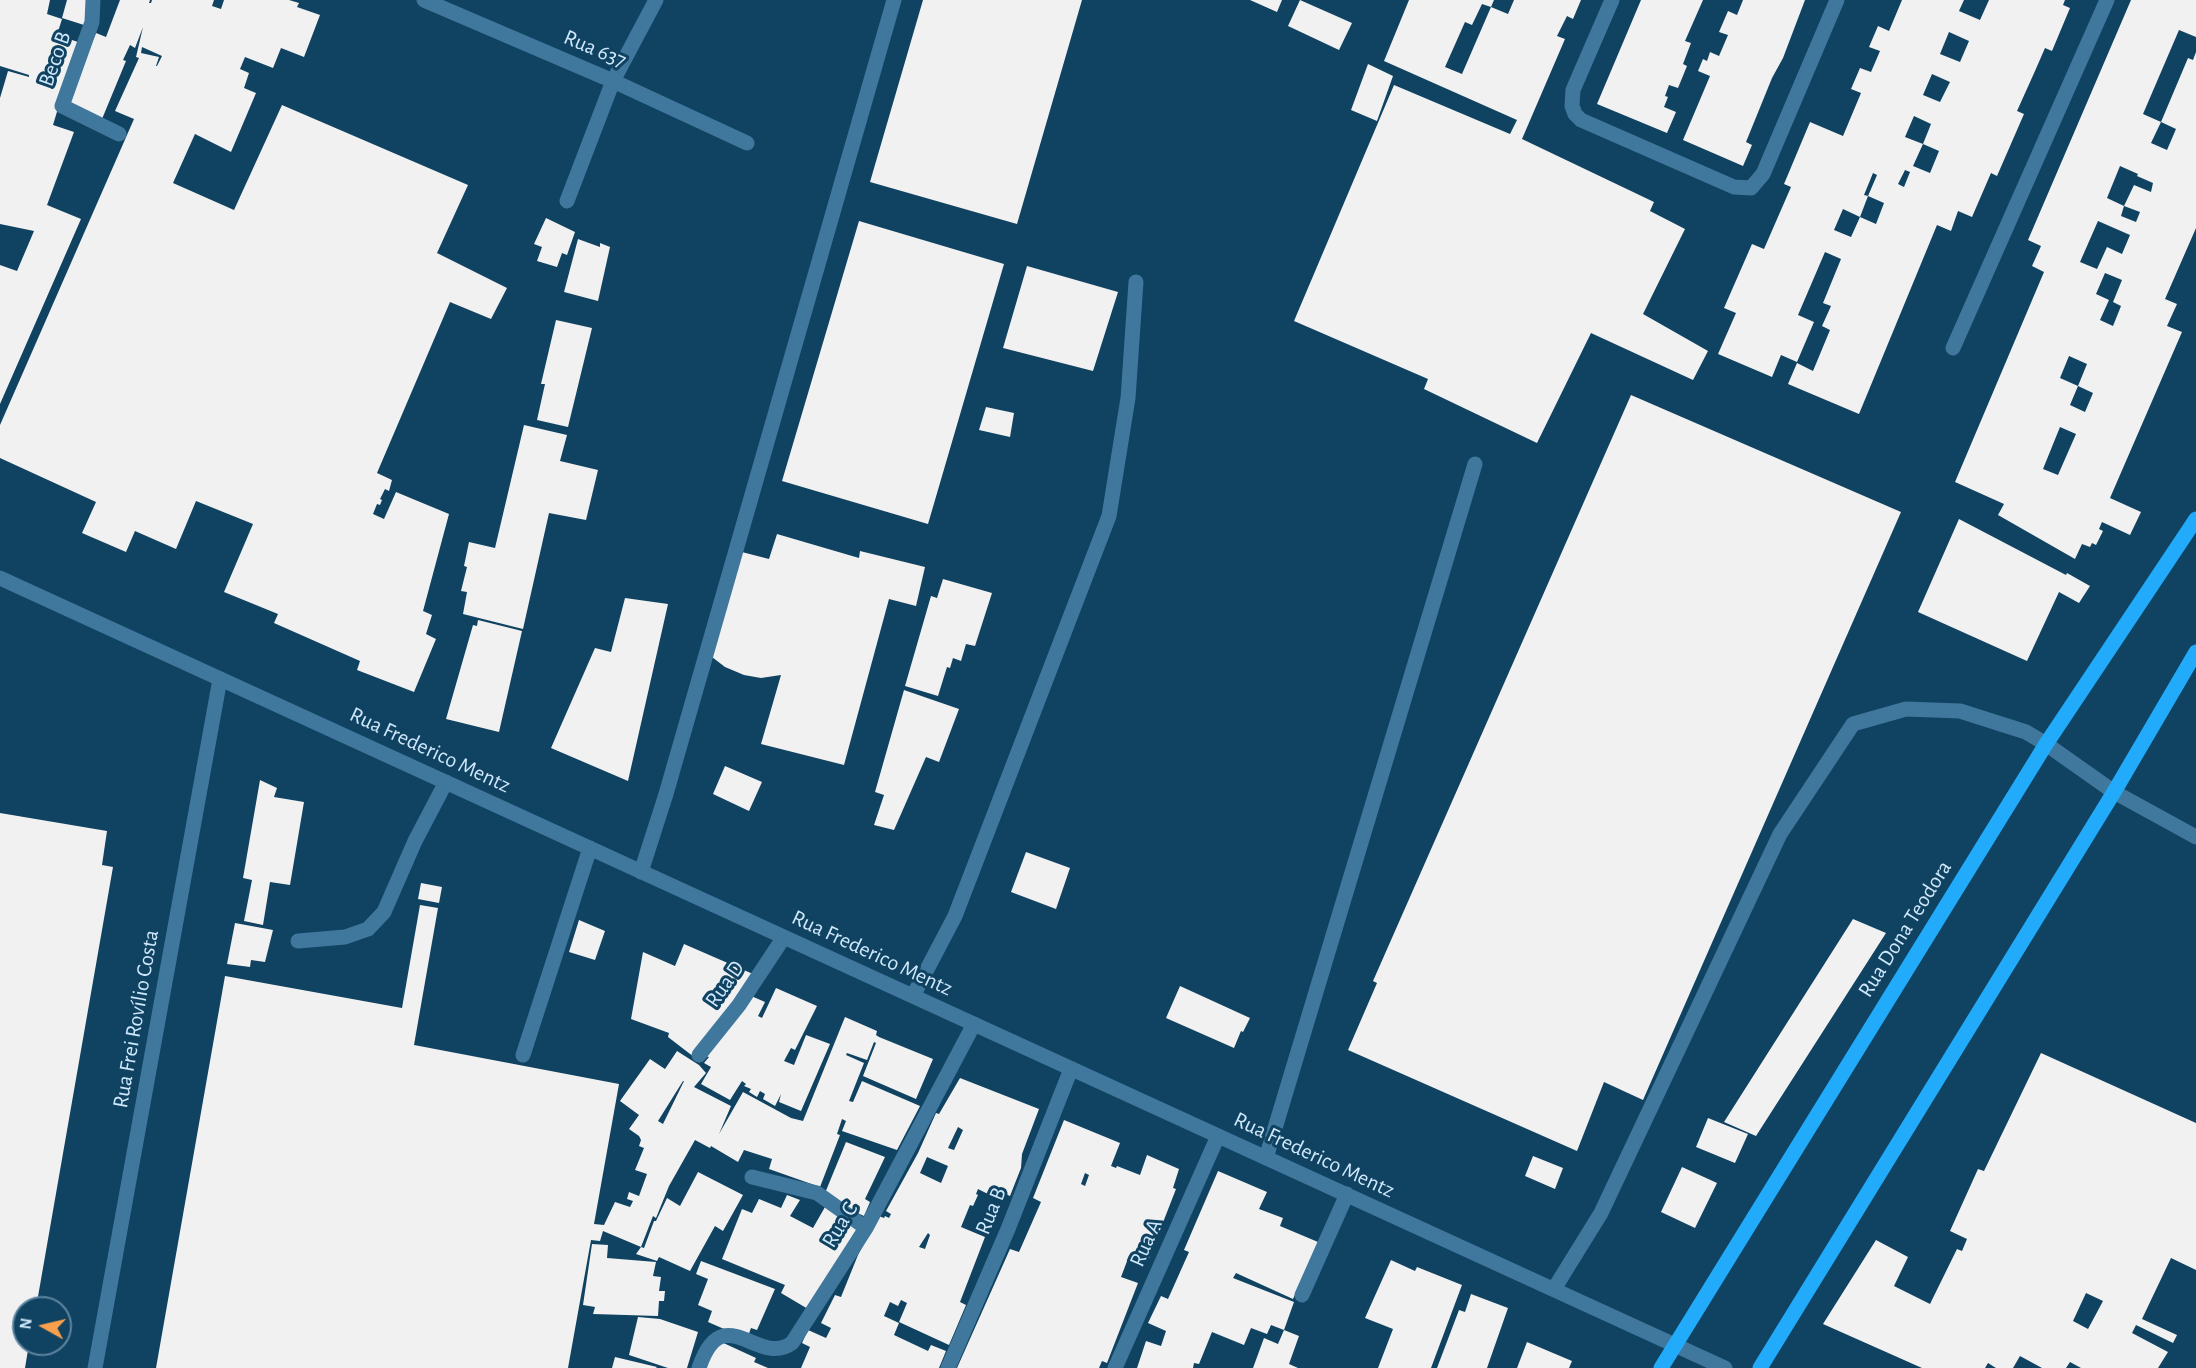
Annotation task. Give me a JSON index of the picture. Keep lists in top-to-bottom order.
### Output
{
  "streets": {
    "main road": ["Rua Dona Teodora"],
    "street": [
      "Rua 637",
      "Beco B",
      "Rua Frederico Mentz",
      "Rua D",
      "Rua Frei Rovílio Costa",
      "Rua B",
      "Rua C",
      "Rua A"
    ]
  },
  "crossings": [
    ["Rua Frederico Mentz", "Rua Dona Teodora"],
    ["Rua Frederico Mentz", "Rua D"],
    ["Rua Frederico Mentz", "Rua Frei Rovílio Costa"],
    ["Rua Frederico Mentz", "Rua B"],
    ["Rua Frederico Mentz", "Rua C"],
    ["Rua Frederico Mentz", "Rua A"]
  ],
  "north": "left"
}
